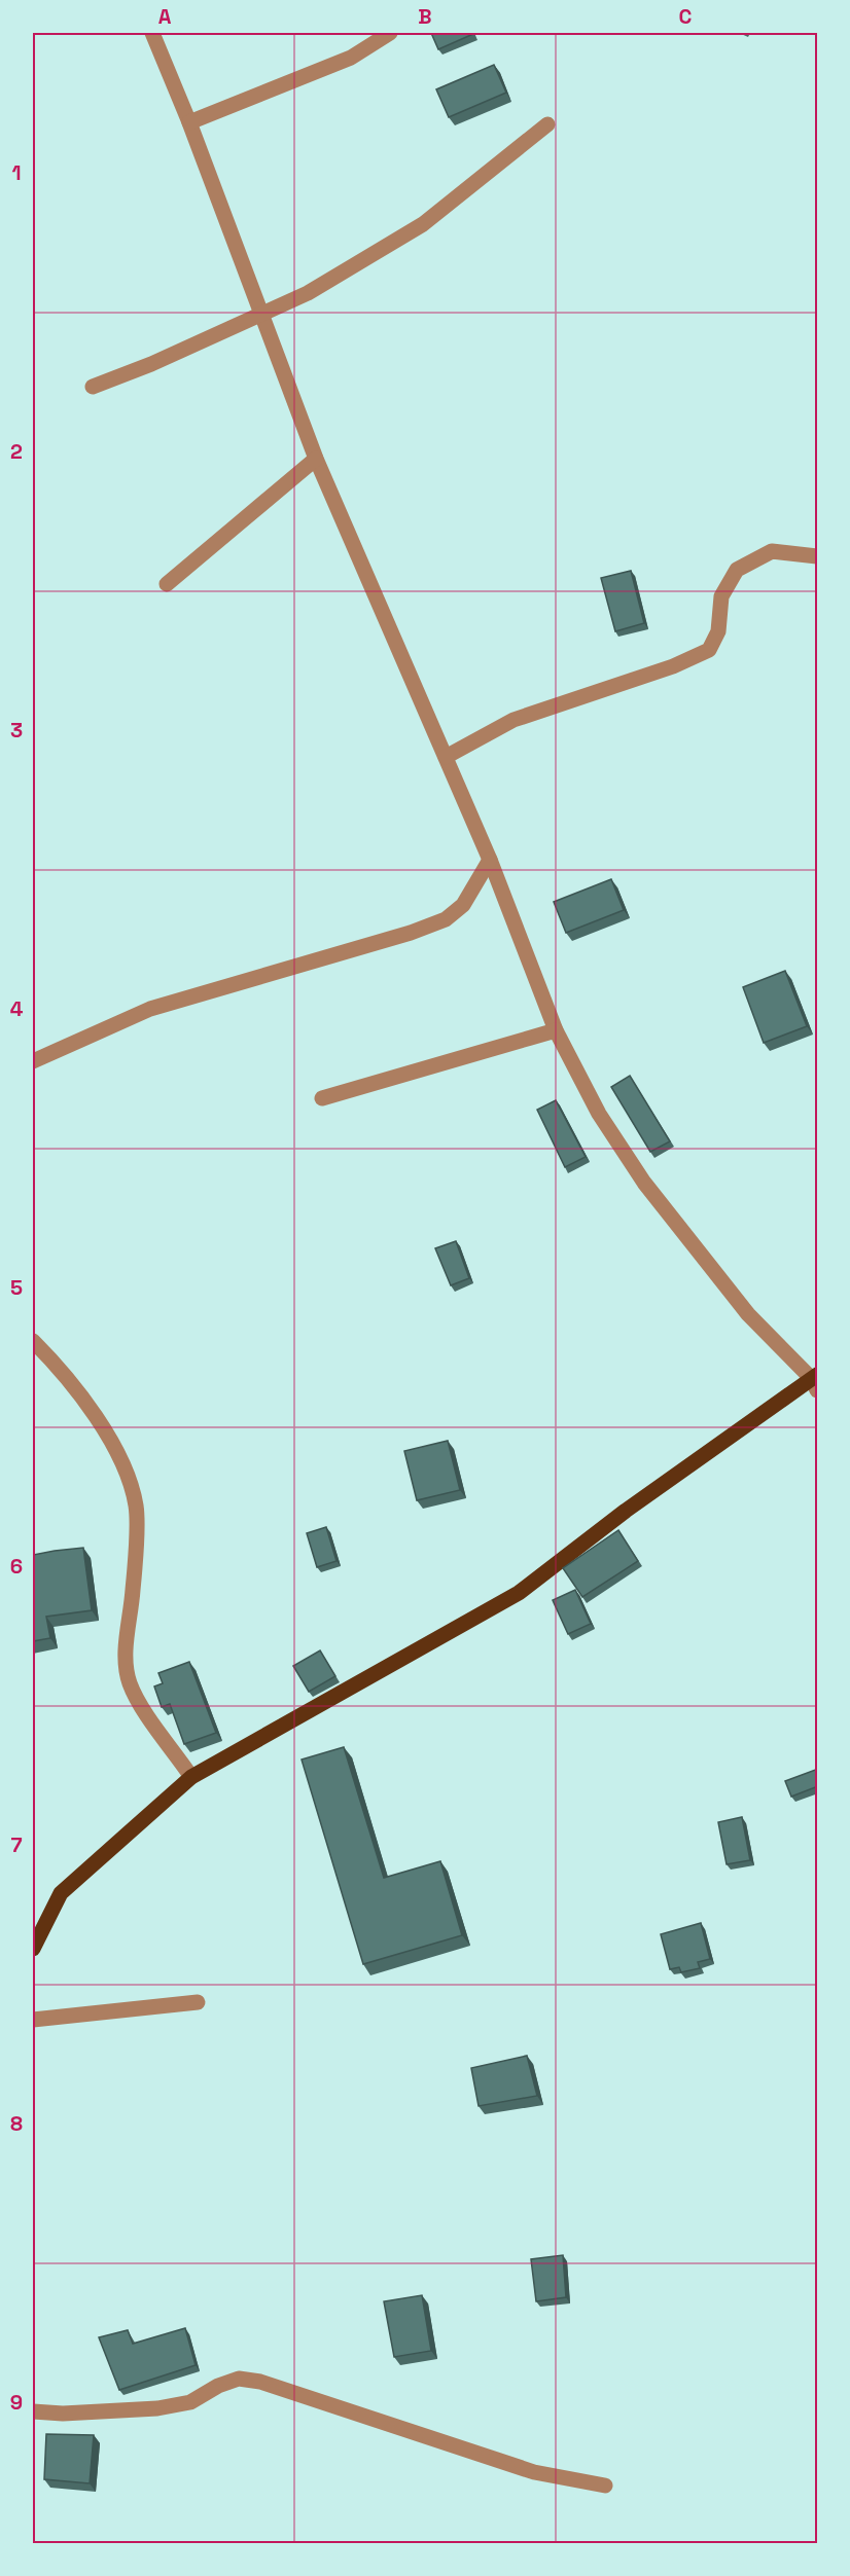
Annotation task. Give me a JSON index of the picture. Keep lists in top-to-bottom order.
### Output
{
  "grid": {
    "columns": ["A", "B", "C"],
    "rows": [
      "1",
      "2",
      "3",
      "4",
      "5",
      "6",
      "7",
      "8",
      "9"
    ]
  }
}
